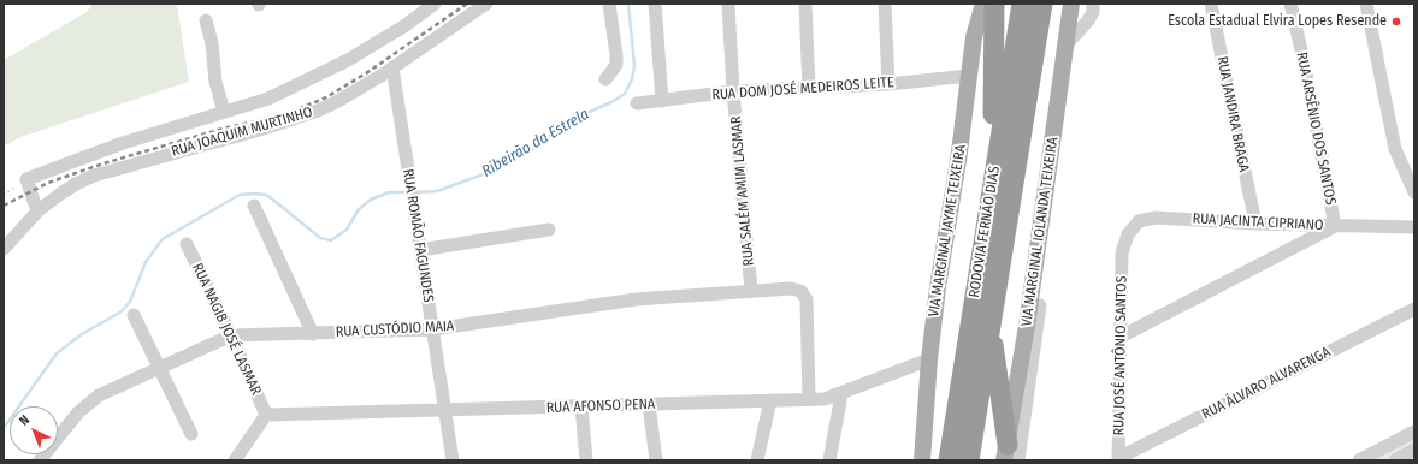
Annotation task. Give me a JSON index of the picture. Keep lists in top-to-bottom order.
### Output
{
  "streets": {
    "highway": ["RODOVIA FERNÃO DIAS"],
    "main road": ["VIA MARGINAL JAYME TEIXEIRA", "VIA MARGINAL IOLANDA TEIXEIRA"],
    "street": [
      "RUA DOM JOSÉ MEDEIROS LEITE",
      "RUA JANDIRA BRAGA",
      "RUA ARSÊNIO DOS SANTOS",
      "RUA JOAQUIM MURTINHO",
      "RUA SALÉM AMIM LASMAR",
      "RUA JACINTA CIPRIANO",
      "RUA ROMÃO FAGUNDES",
      "RUA NAGIB JOSÉ LASMAR",
      "RUA CUSTÓDIO MAIA",
      "RUA JOSÉ ANTÔNIO SANTOS",
      "RUA ÁLVARO ALVARENGA",
      "RUA AFONSO PENA"
    ]
  },
  "crossings": [
    ["RUA DOM JOSÉ MEDEIROS LEITE", "RUA SALÉM AMIM LASMAR"],
    ["RUA DOM JOSÉ MEDEIROS LEITE", "VIA MARGINAL JAYME TEIXEIRA"],
    ["RUA JANDIRA BRAGA", "RUA JACINTA CIPRIANO"],
    ["RUA ARSÊNIO DOS SANTOS", "RUA JACINTA CIPRIANO"],
    ["RUA JOAQUIM MURTINHO", "RUA ROMÃO FAGUNDES"],
    ["RUA SALÉM AMIM LASMAR", "RUA CUSTÓDIO MAIA"],
    ["RUA JACINTA CIPRIANO", "RUA JOSÉ ANTÔNIO SANTOS"],
    ["VIA MARGINAL JAYME TEIXEIRA", "RUA AFONSO PENA"],
    ["RUA ROMÃO FAGUNDES", "RUA CUSTÓDIO MAIA"],
    ["RUA ROMÃO FAGUNDES", "RUA AFONSO PENA"],
    ["RUA NAGIB JOSÉ LASMAR", "RUA CUSTÓDIO MAIA"],
    ["RUA NAGIB JOSÉ LASMAR", "RUA AFONSO PENA"],
    ["RUA CUSTÓDIO MAIA", "RUA AFONSO PENA"],
    ["RUA JOSÉ ANTÔNIO SANTOS", "RUA ÁLVARO ALVARENGA"]
  ],
  "water": ["Ribeirão da Estrela"],
  "places": ["Escola Estadual Elvira Lopes Resende"],
  "north": "top left"
}
